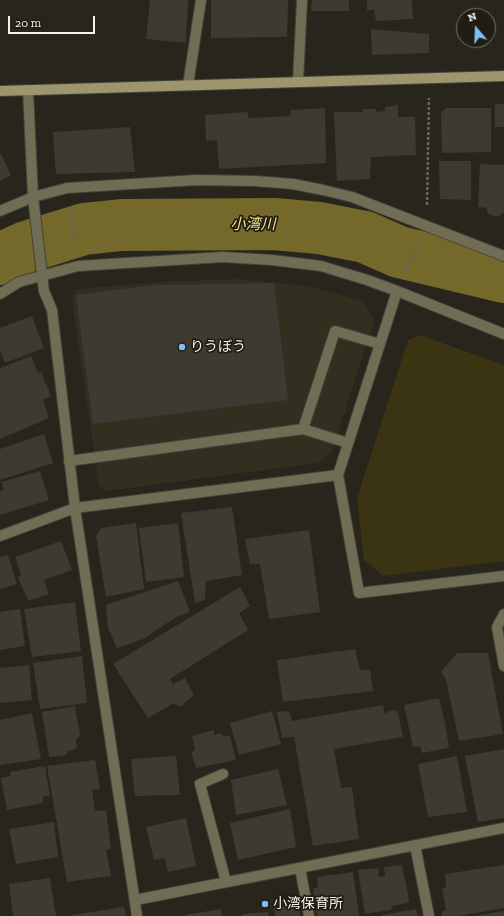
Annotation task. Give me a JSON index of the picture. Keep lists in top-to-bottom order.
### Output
{
  "water": ["小湾川"],
  "places": ["りうぼう", "小湾保育所"],
  "scale_bar": "20 m",
  "north": "top"
}
